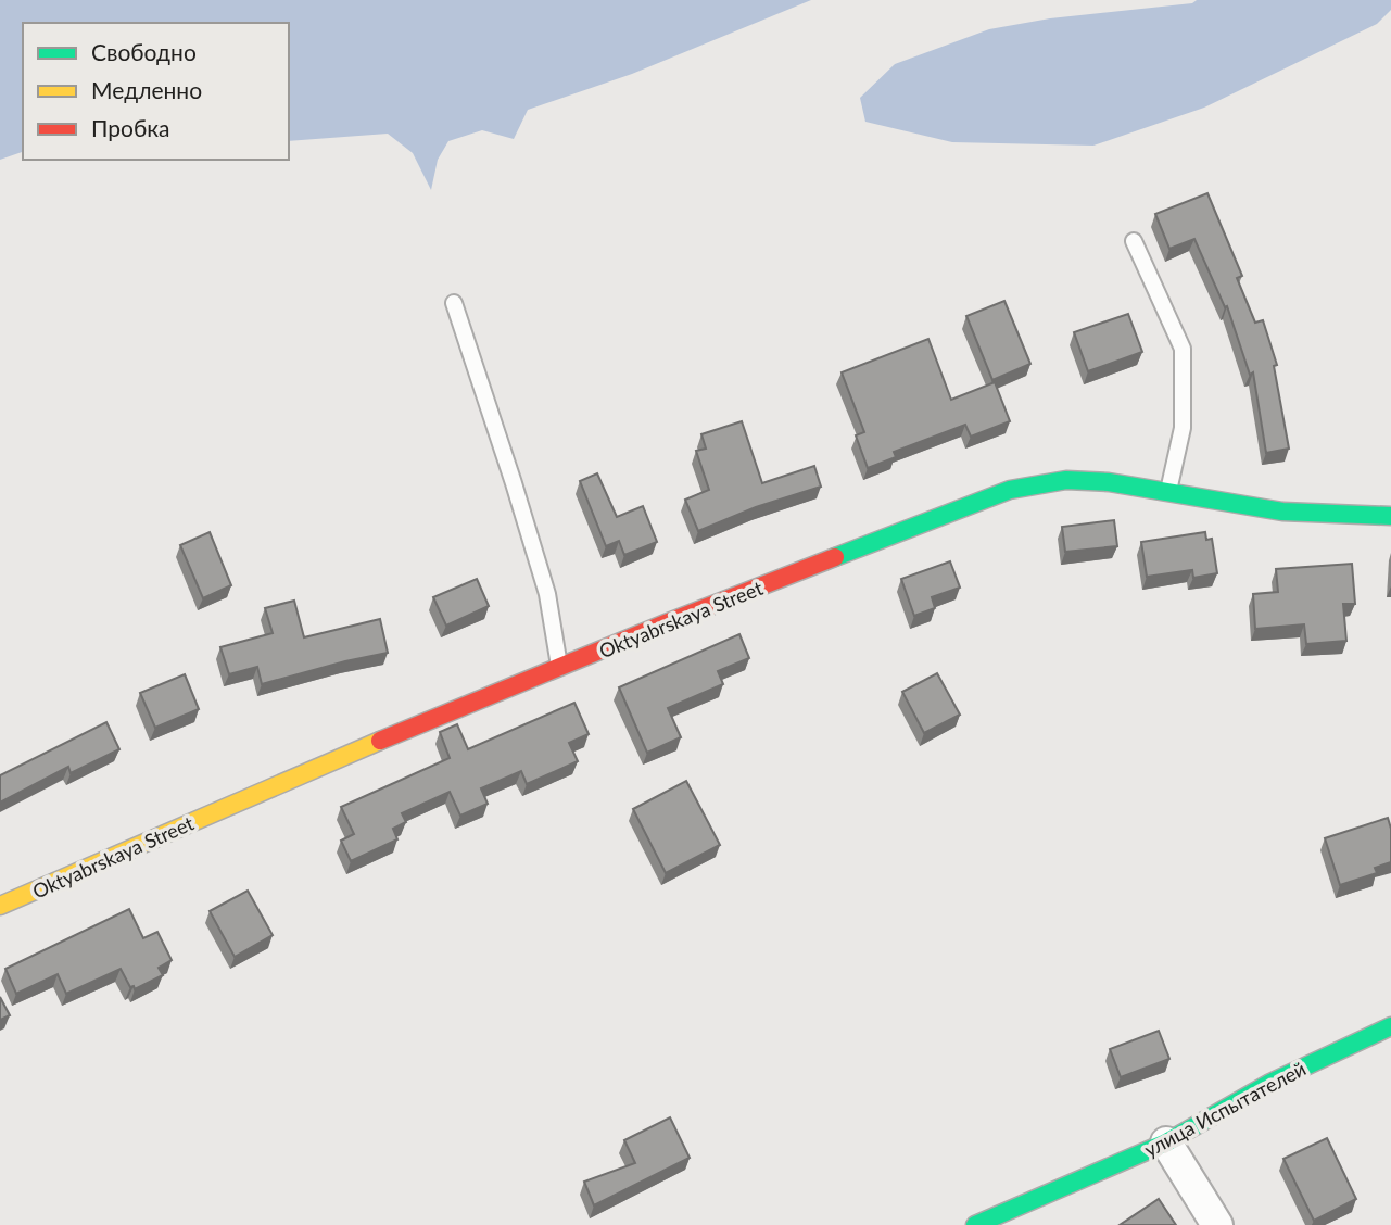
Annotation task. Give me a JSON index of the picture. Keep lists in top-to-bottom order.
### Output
{
  "streets": {
    "street": ["Oktyabrskaya Street", "улица Испытателей"]
  },
  "legend": ["Свободно", "Медленно", "Пробка"]
}
